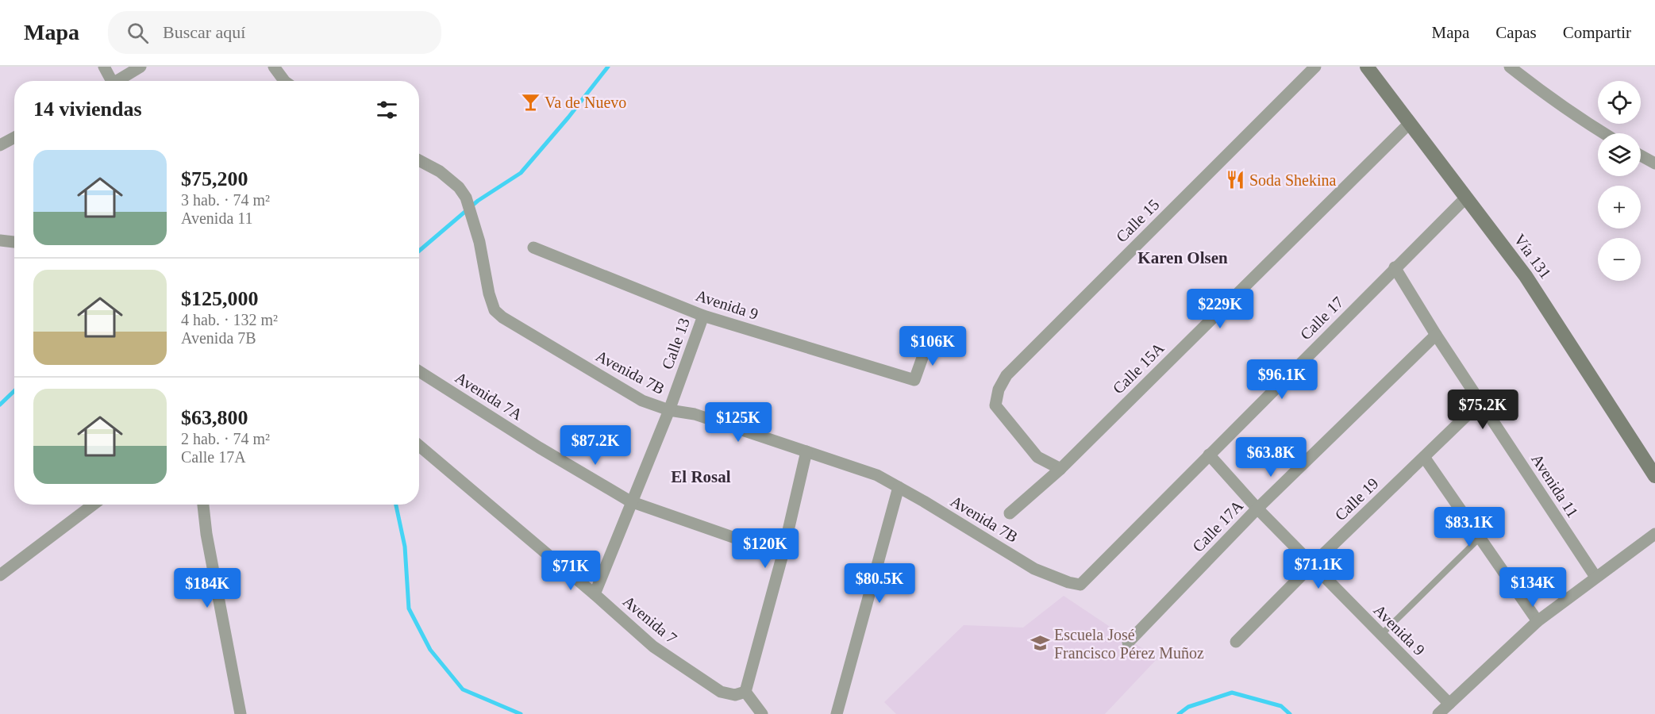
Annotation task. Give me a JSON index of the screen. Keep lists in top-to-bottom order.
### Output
{
  "streets": {
    "main road": ["Vía 131"],
    "street": [
      "Calle 15",
      "Avenida 9",
      "Calle 17",
      "Calle 13",
      "Calle 15A",
      "Avenida 7B",
      "Avenida 7A",
      "Avenida 11",
      "Calle 19",
      "Calle 17A",
      "Avenida 7"
    ]
  },
  "crossings": [
    ["Calle 15", "Calle 15A"],
    ["Vía 131", "Calle 17"],
    ["Vía 131", "Calle 15A"],
    ["Avenida 9", "Calle 17"],
    ["Avenida 9", "Calle 13"],
    ["Avenida 9", "Calle 19"],
    ["Avenida 9", "Calle 17A"],
    ["Calle 17", "Avenida 7B"],
    ["Calle 17", "Avenida 11"],
    ["Calle 13", "Avenida 7B"],
    ["Calle 13", "Avenida 7A"],
    ["Calle 13", "Avenida 7"],
    ["Avenida 11", "Calle 19"],
    ["Avenida 11", "Calle 17A"]
  ],
  "districts": ["Karen Olsen", "El Rosal"],
  "places": {
    "bar": ["Va de Nuevo"],
    "restaurant": ["Soda Shekina"],
    "school or university": ["Escuela José Francisco Pérez Muñoz"]
  },
  "page": {
    "header": "Mapa",
    "search": "Buscar aquí",
    "nav": ["Mapa", "Capas", "Compartir"],
    "map_buttons": ["+", "−"],
    "heading": "14 viviendas",
    "list": [
      {
        "name": "$75,200",
        "note": "3 hab. · 74 m² · Avenida 11"
      },
      {
        "name": "$125,000",
        "note": "4 hab. · 132 m² · Avenida 7B"
      },
      {
        "name": "$63,800",
        "note": "2 hab. · 74 m² · Calle 17A"
      }
    ],
    "price": [
      "$229K",
      "$106K",
      "$96.1K",
      "$75.2K",
      "$125K",
      "$87.2K",
      "$63.8K",
      "$83.1K",
      "$120K",
      "$71.1K",
      "$71K",
      "$80.5K",
      "$134K",
      "$184K"
    ]
  }
}
